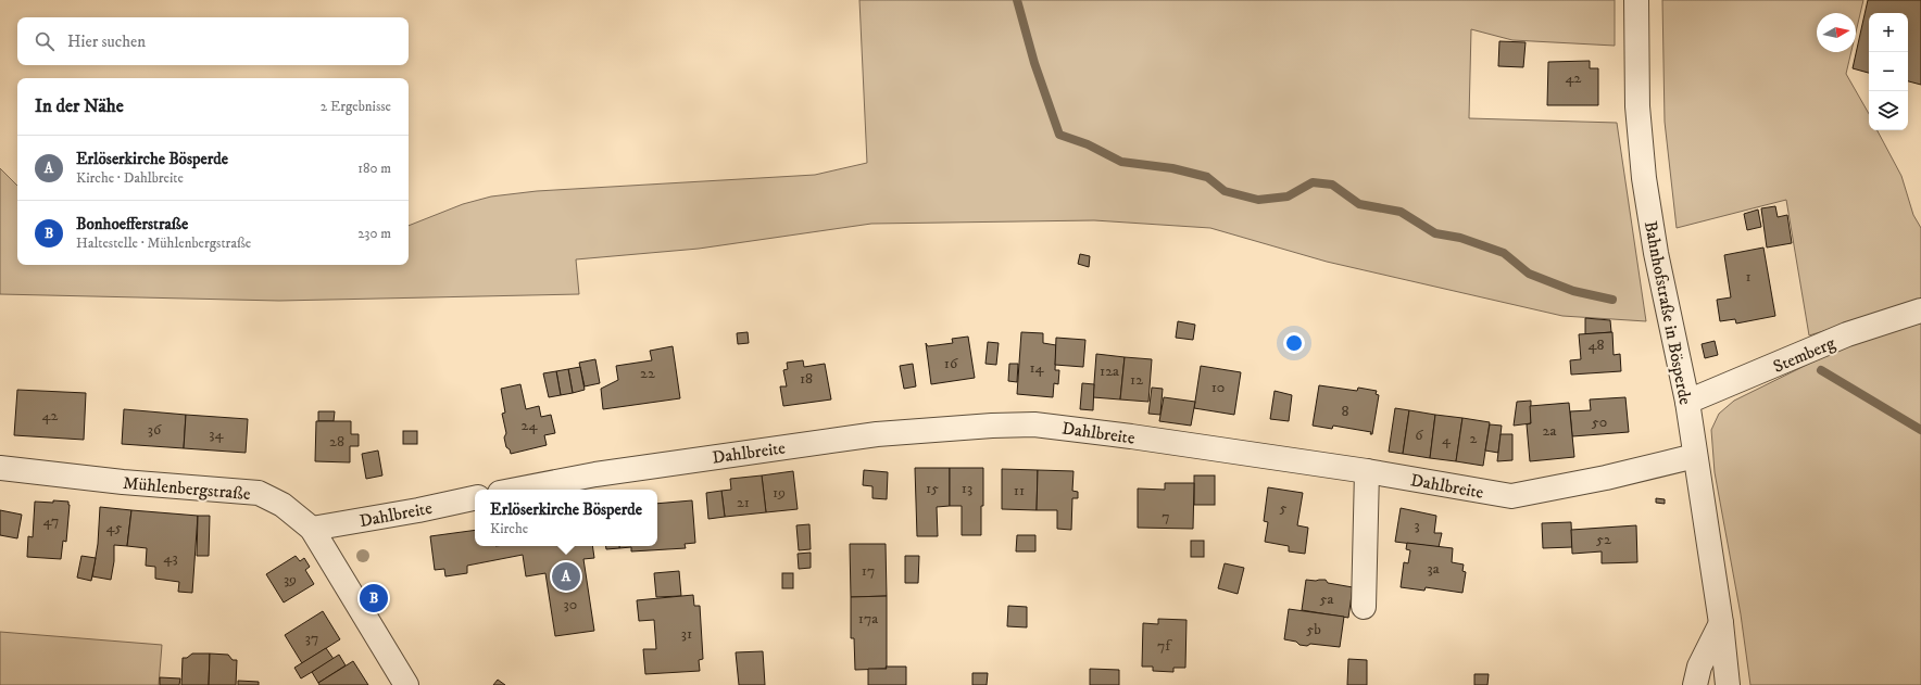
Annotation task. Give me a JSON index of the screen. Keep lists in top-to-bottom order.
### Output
{
  "streets": {
    "street": [
      "Bahnhofstraße in Bösperde",
      "Stemberg",
      "Dahlbreite",
      "Mühlenbergstraße"
    ]
  },
  "crossings": [
    ["Bahnhofstraße in Bösperde", "Stemberg"],
    ["Bahnhofstraße in Bösperde", "Dahlbreite"],
    ["Dahlbreite", "Mühlenbergstraße"]
  ],
  "house_numbers": [
    "42",
    "1",
    "48",
    "16",
    "14",
    "12a",
    "22",
    "18",
    "12",
    "10",
    "8",
    "42",
    "50",
    "24",
    "36",
    "2a",
    "34",
    "6",
    "2",
    "4",
    "28",
    "15",
    "13",
    "11",
    "19",
    "21",
    "5",
    "7",
    "47",
    "3",
    "45",
    "52",
    "43",
    "3a",
    "17",
    "39",
    "5a",
    "30",
    "17a",
    "5b",
    "31",
    "37",
    "7f"
  ],
  "north": "right",
  "page": {
    "map_buttons": ["+", "−"],
    "search": "Hier suchen",
    "heading": ["In der Nähe", "2 Ergebnisse"],
    "list": [
      {
        "mark": "A",
        "name": "Erlöserkirche Bösperde",
        "note": "Kirche · Dahlbreite",
        "value": "180 m"
      },
      {
        "mark": "B",
        "name": "Bonhoefferstraße",
        "note": "Haltestelle · Mühlenbergstraße",
        "value": "230 m"
      }
    ],
    "popup": ["Erlöserkirche Bösperde", "Kirche"],
    "pins": ["A", "B"]
  }
}
